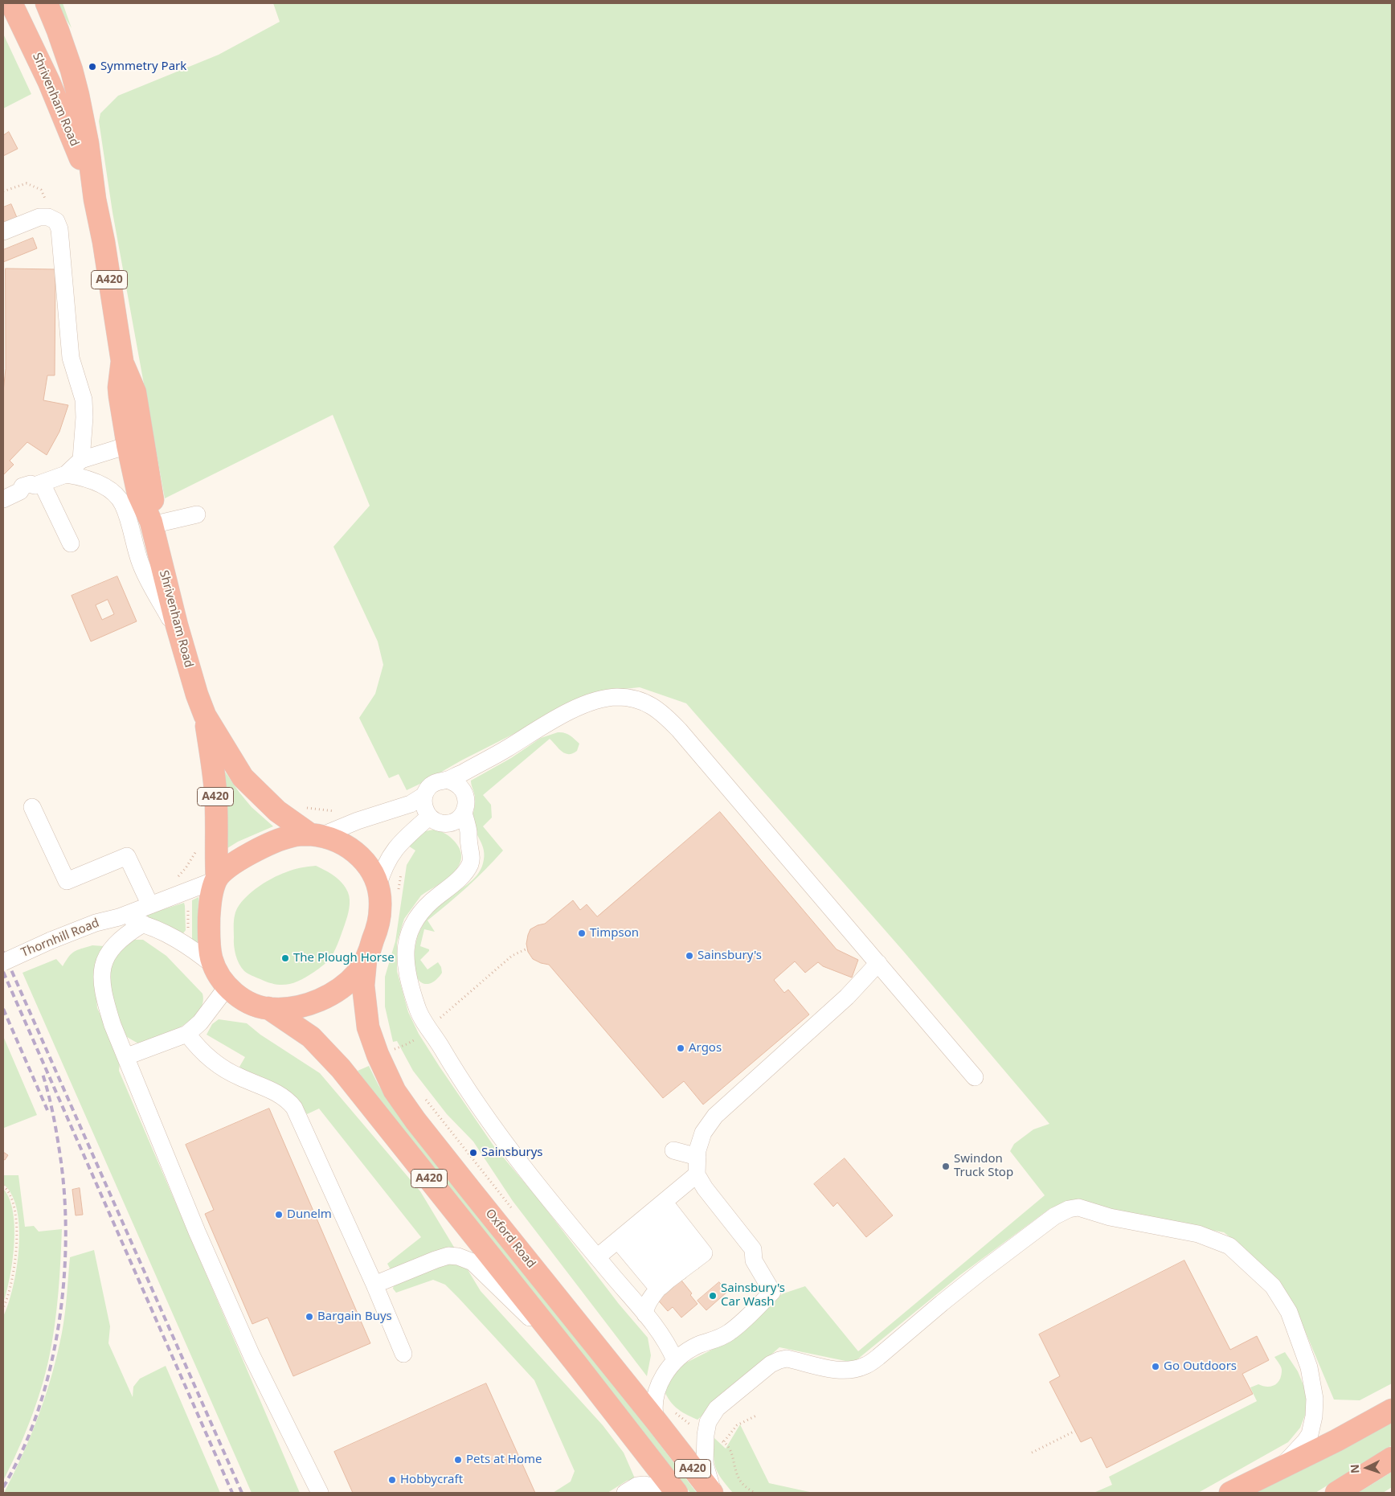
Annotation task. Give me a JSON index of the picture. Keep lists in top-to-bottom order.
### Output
{
  "streets": {
    "highway": ["Shrivenham Road", "A420", "Oxford Road"],
    "street": ["Thornhill Road"]
  },
  "crossings": [
    ["Shrivenham Road", "A420"],
    ["Shrivenham Road", "Thornhill Road"],
    ["A420", "Thornhill Road"],
    ["A420", "Oxford Road"]
  ],
  "places": [
    "Symmetry Park",
    "Timpson",
    "Sainsbury's",
    "The Plough Horse",
    "Argos",
    "Sainsburys",
    "Swindon Truck Stop",
    "Dunelm",
    "Sainsbury's Car Wash",
    "Bargain Buys",
    "Go Outdoors",
    "Pets at Home",
    "Hobbycraft"
  ],
  "north": "left"
}
